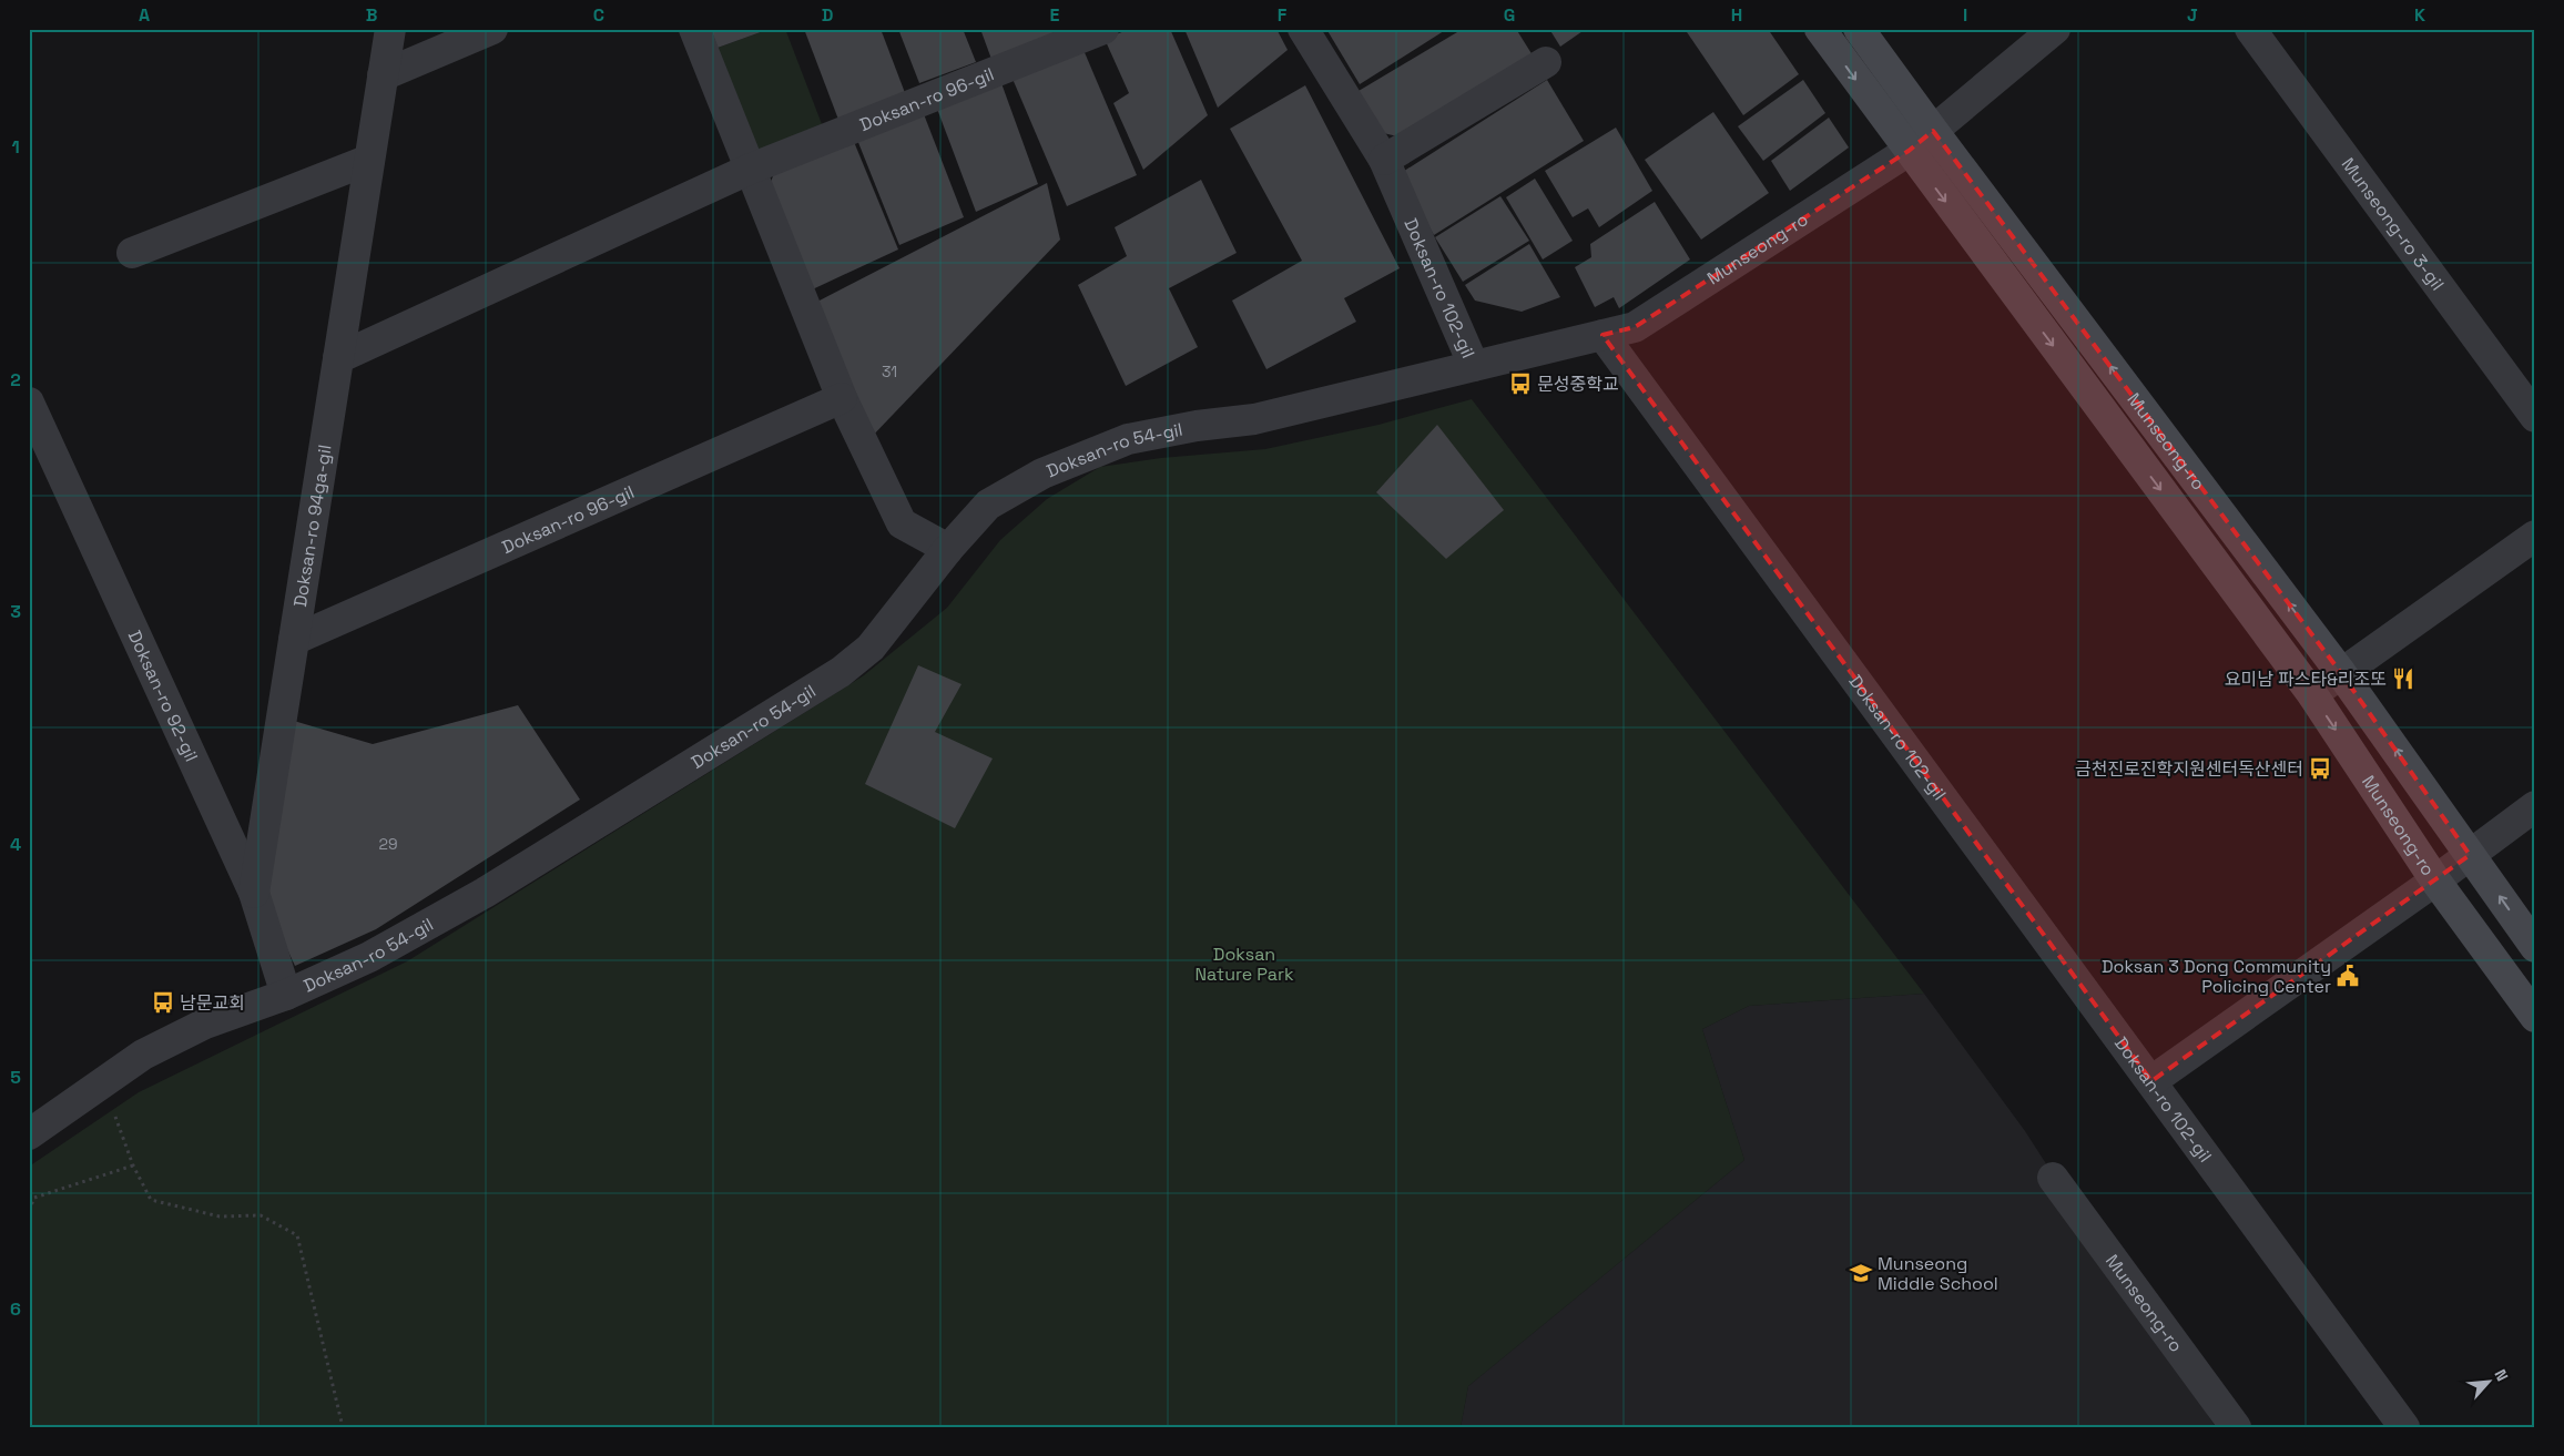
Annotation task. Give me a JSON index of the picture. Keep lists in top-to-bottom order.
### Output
{
  "streets": {
    "main road": ["Munseong-ro"],
    "street": [
      "Doksan-ro 96-gil",
      "Munseong-ro 3-gil",
      "Doksan-ro 102-gil",
      "Doksan-ro 54-gil",
      "Doksan-ro 94ga-gil",
      "Doksan-ro 92-gil"
    ]
  },
  "crossings": [
    ["Doksan-ro 96-gil", "Doksan-ro 94ga-gil"],
    ["Munseong-ro", "Doksan-ro 102-gil"],
    ["Doksan-ro 102-gil", "Doksan-ro 54-gil"],
    ["Doksan-ro 54-gil", "Doksan-ro 92-gil"],
    ["Doksan-ro 94ga-gil", "Doksan-ro 92-gil"]
  ],
  "parks": ["Doksan Nature Park"],
  "places": {
    "bus stop": ["문성중학교", "금천진로진학지원센터독산센터", "남문교회"],
    "restaurant": ["요미남 파스타&리조또"],
    "public building": ["Doksan 3 Dong Community Policing Center"],
    "school or university": ["Munseong Middle School"]
  },
  "house_numbers": ["31", "29"],
  "north": "top right",
  "grid": {
    "columns": [
      "A",
      "B",
      "C",
      "D",
      "E",
      "F",
      "G",
      "H",
      "I",
      "J",
      "K"
    ],
    "rows": [
      "1",
      "2",
      "3",
      "4",
      "5",
      "6"
    ]
  }
}
